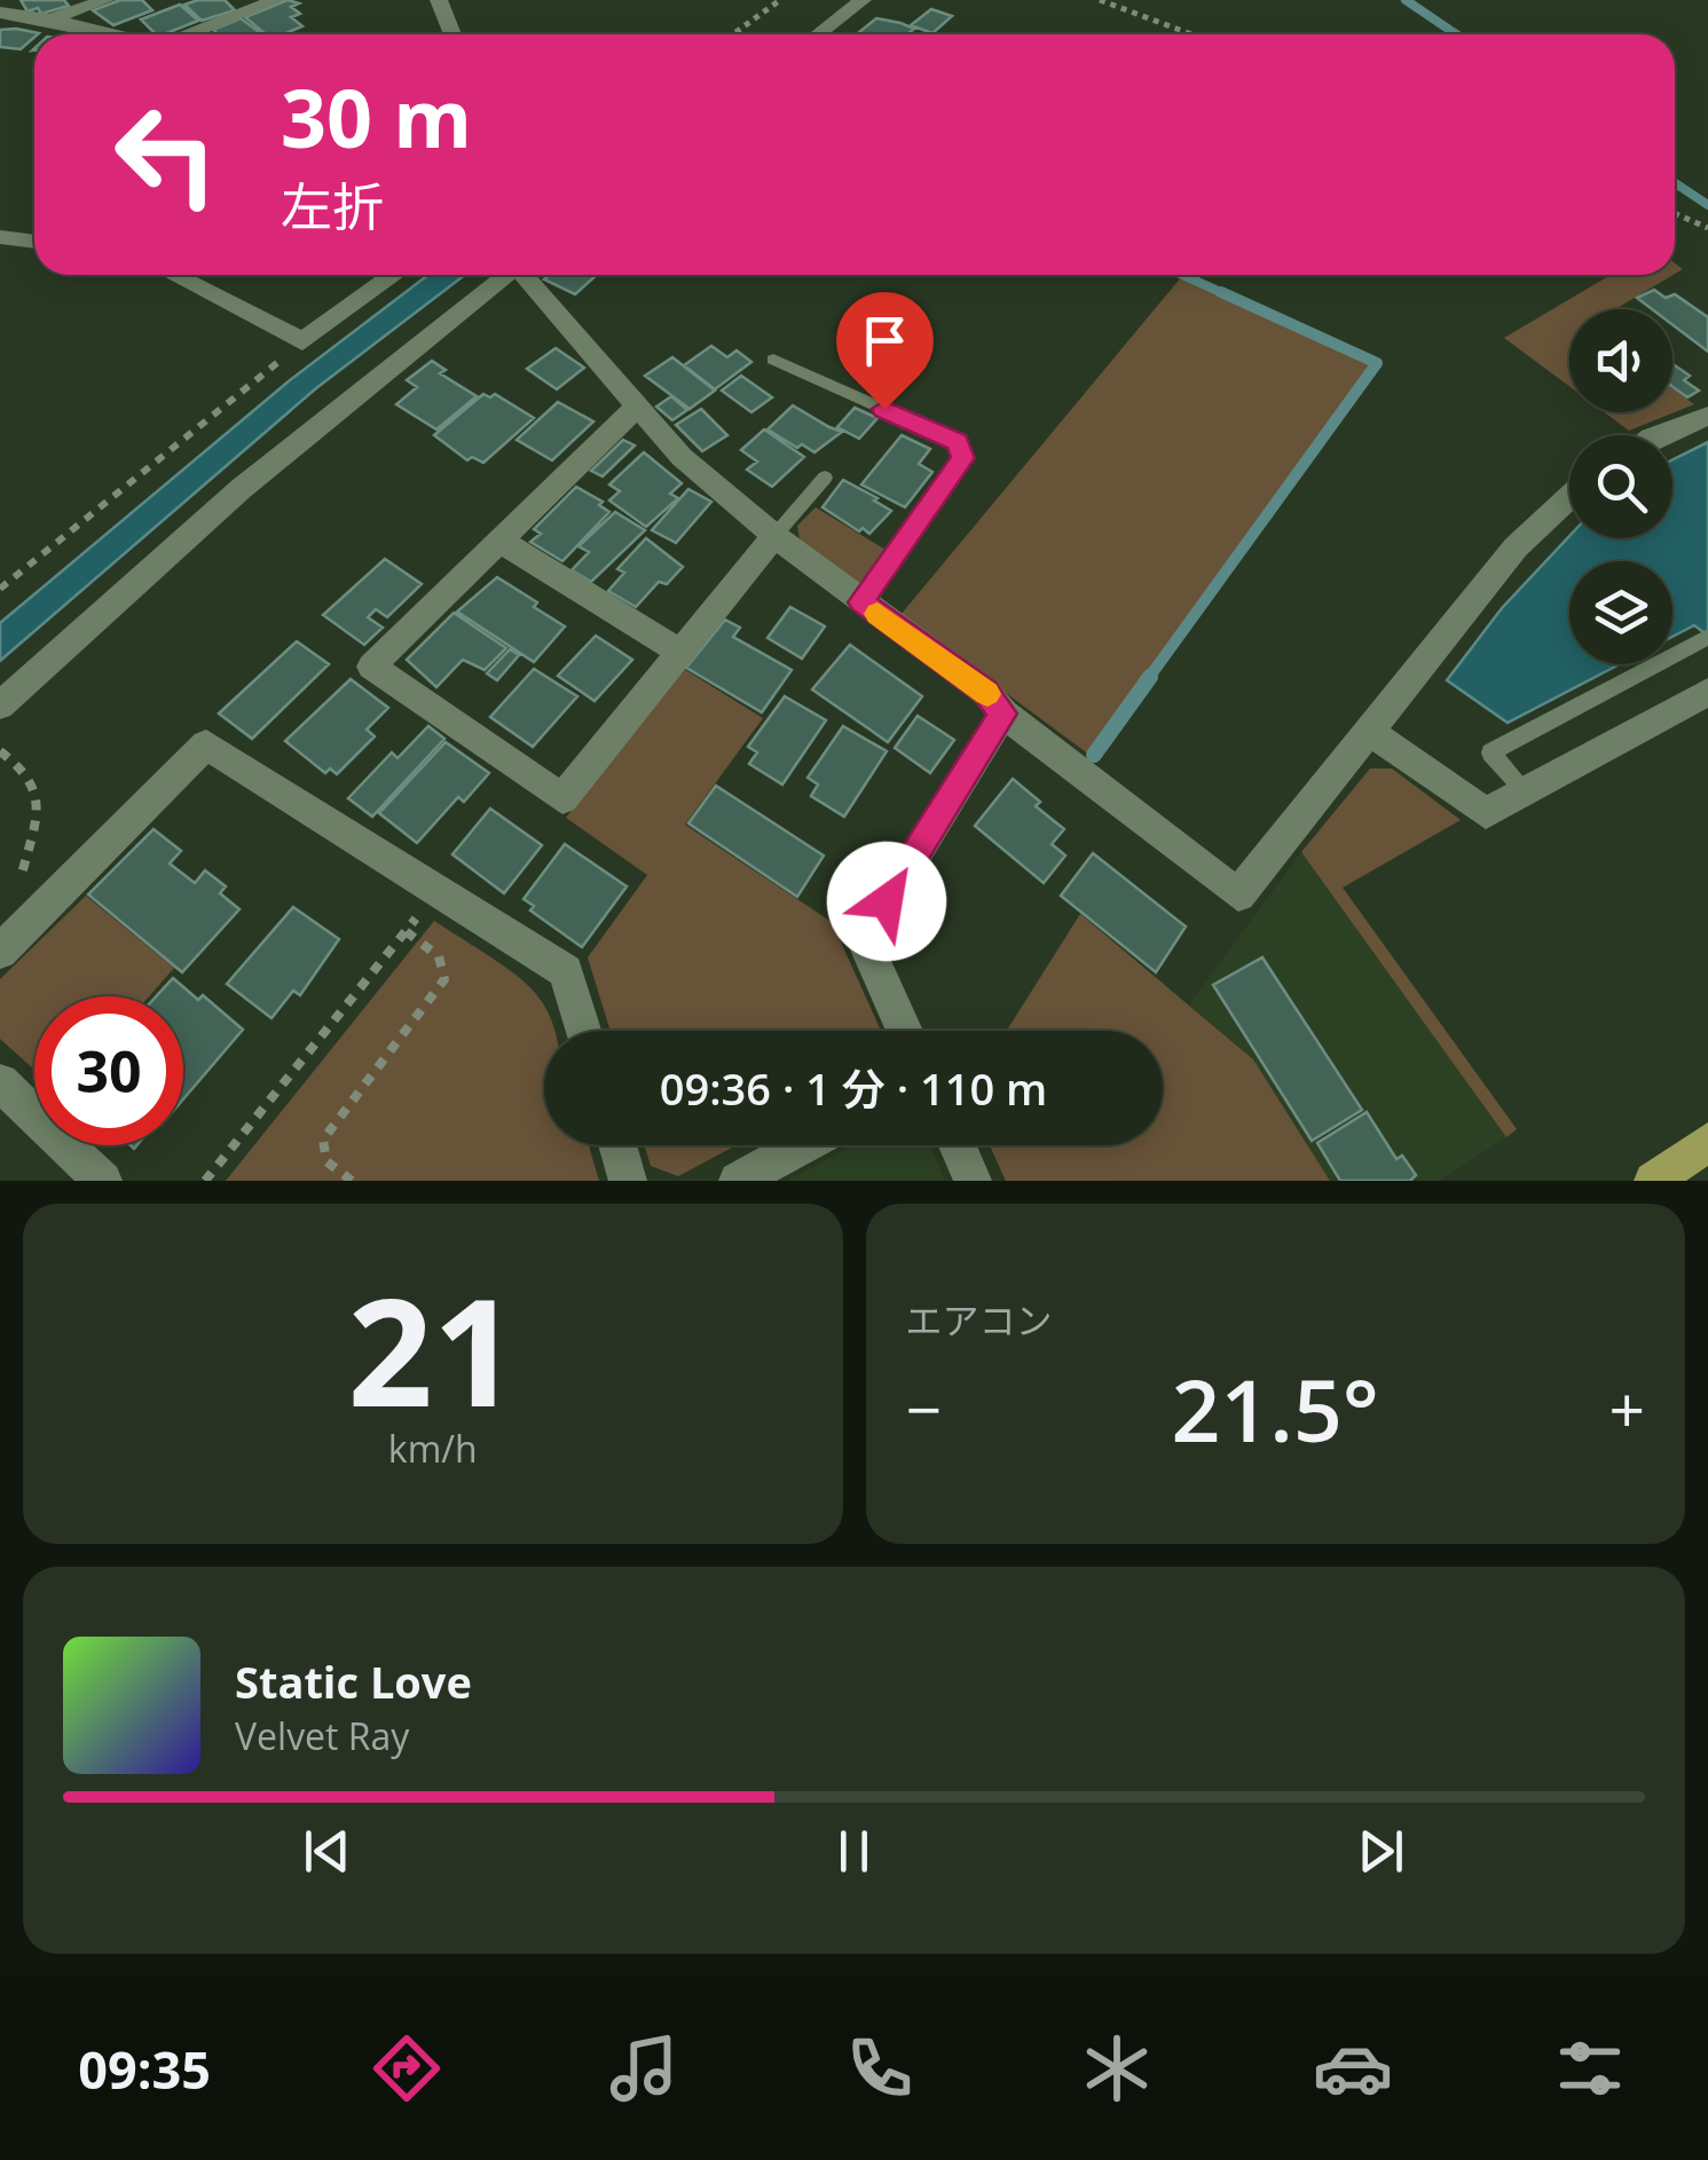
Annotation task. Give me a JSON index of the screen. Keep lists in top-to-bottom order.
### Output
{
  "page": {
    "turn": ["30 m", "左折"],
    "limit": "30",
    "trip": "09:36 · 1 分 · 110 m",
    "tile": [
      ["21", "km/h"],
      "エアコン"
    ],
    "heat": ["−", "21.5°", "+"],
    "song": ["Static Love", "Velvet Ray"],
    "tabs": "09:35"
  }
}
